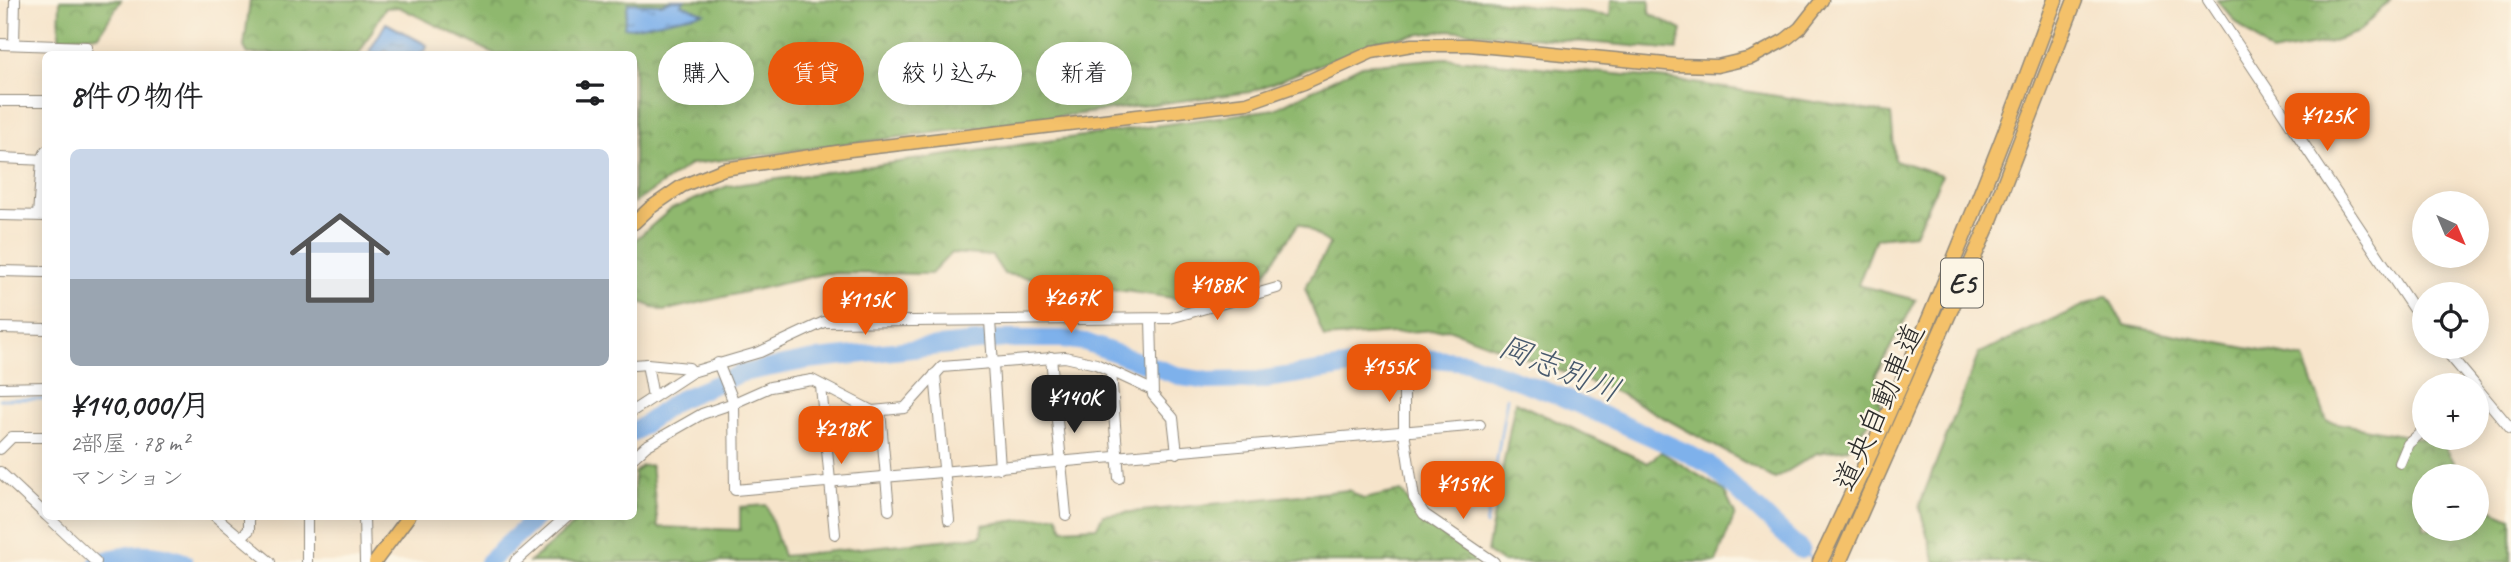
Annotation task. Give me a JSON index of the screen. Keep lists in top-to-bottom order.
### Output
{
  "streets": {
    "highway": ["E5", "道央自動車道"]
  },
  "water": ["岡志別川"],
  "north": "bottom right",
  "page": {
    "chip": [
      "購入",
      "賃貸",
      "絞り込み",
      "新着"
    ],
    "heading": "8件の物件",
    "price": [
      "¥125K",
      "¥188K",
      "¥267K",
      "¥115K",
      "¥155K",
      "¥140K",
      "¥218K",
      "¥159K"
    ],
    "list": [
      {
        "name": "¥140,000/月",
        "note": "2部屋 · 78 m² · マンション"
      }
    ],
    "map_buttons": ["+", "−"]
  }
}
